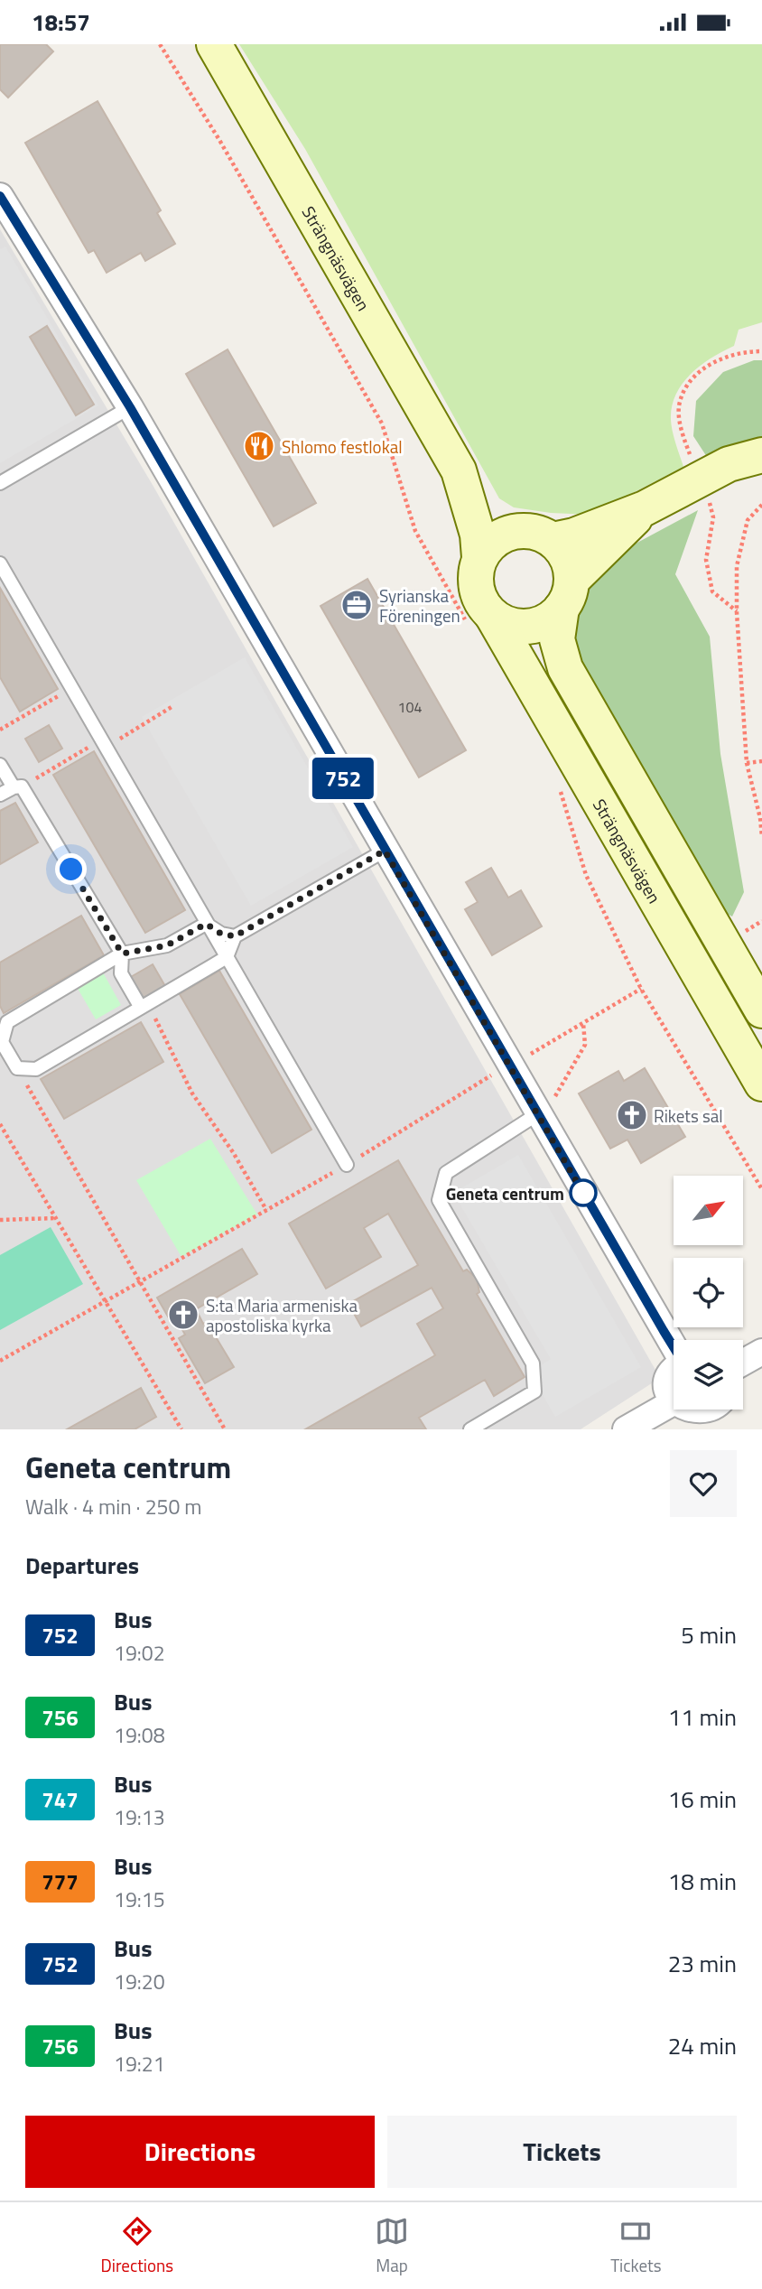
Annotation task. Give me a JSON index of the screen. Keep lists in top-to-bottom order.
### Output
{
  "streets": {
    "main road": ["Strängnäsvägen"]
  },
  "places": {
    "restaurant": ["Shlomo festlokal"],
    "office": ["Syrianska Föreningen"],
    "church": ["Rikets sal", "S:ta Maria armeniska apostoliska kyrka"],
    "other": ["Geneta centrum"]
  },
  "lines": ["bus line 752"],
  "house_numbers": ["104"],
  "north": "top right",
  "page": {
    "status": "18:57",
    "on_map": "752",
    "heading": [
      ["Geneta centrum", "Walk · 4 min · 250 m"],
      "Departures"
    ],
    "list": [
      {
        "mark": "752",
        "name": "Bus",
        "note": "19:02",
        "value": "5 min"
      },
      {
        "mark": "756",
        "name": "Bus",
        "note": "19:08",
        "value": "11 min"
      },
      {
        "mark": "747",
        "name": "Bus",
        "note": "19:13",
        "value": "16 min"
      },
      {
        "mark": "777",
        "name": "Bus",
        "note": "19:15",
        "value": "18 min"
      },
      {
        "mark": "752",
        "name": "Bus",
        "note": "19:20",
        "value": "23 min"
      },
      {
        "mark": "756",
        "name": "Bus",
        "note": "19:21",
        "value": "24 min"
      }
    ],
    "buttons": ["Directions", "Tickets"],
    "tabs": ["Directions", "Map", "Tickets"]
  }
}
